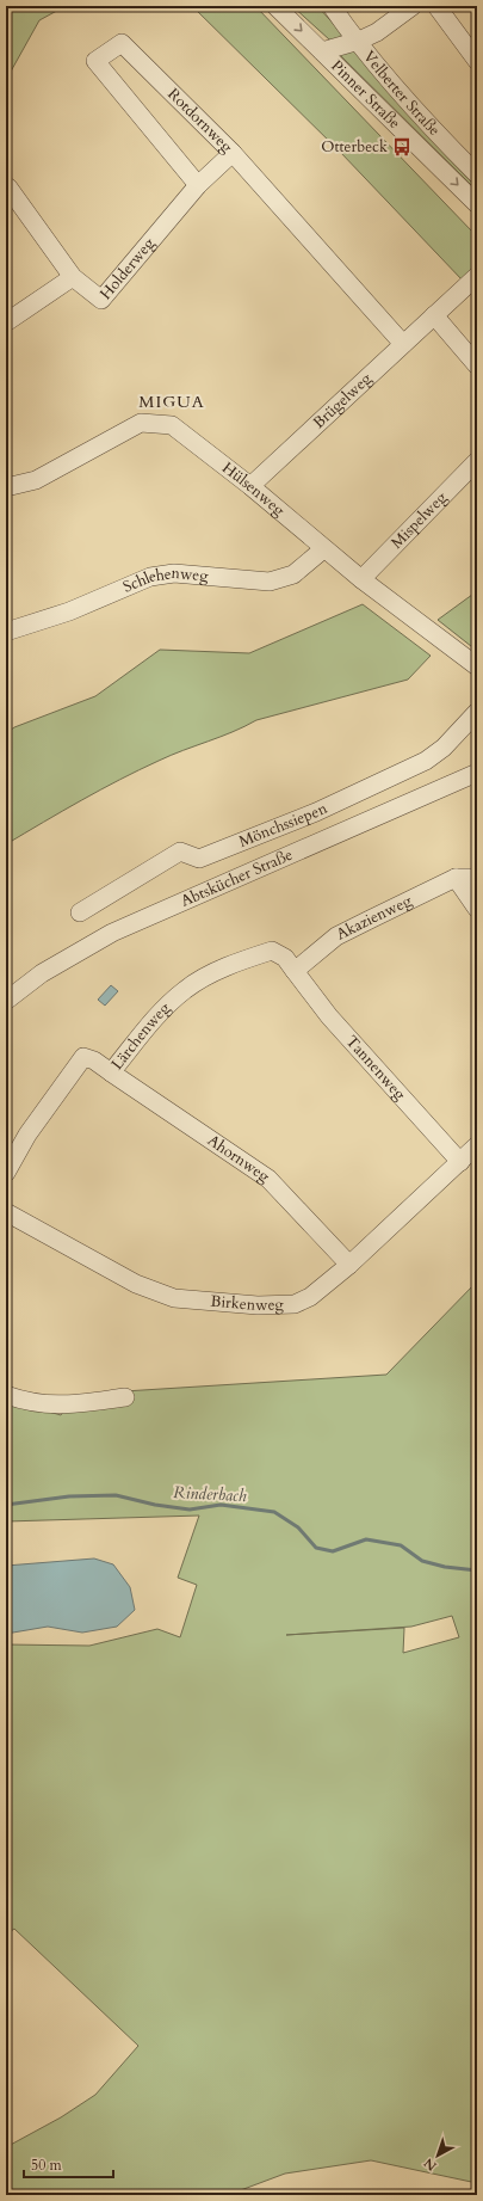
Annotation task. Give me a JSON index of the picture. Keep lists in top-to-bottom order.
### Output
{
  "streets": {
    "street": [
      "Velberter Straße",
      "Pinner Straße",
      "Rotdornweg",
      "Holderweg",
      "Brügelweg",
      "Hülsenweg",
      "Mispelweg",
      "Schlehenweg",
      "Mönchssiepen",
      "Abtskücher Straße",
      "Akazienweg",
      "Lärchenweg",
      "Tannenweg",
      "Ahornweg",
      "Birkenweg"
    ]
  },
  "crossings": [
    ["Rotdornweg", "Holderweg"],
    ["Rotdornweg", "Brügelweg"],
    ["Brügelweg", "Hülsenweg"],
    ["Hülsenweg", "Mispelweg"],
    ["Hülsenweg", "Schlehenweg"],
    ["Akazienweg", "Lärchenweg"],
    ["Akazienweg", "Tannenweg"],
    ["Lärchenweg", "Tannenweg"],
    ["Lärchenweg", "Ahornweg"],
    ["Tannenweg", "Birkenweg"],
    ["Ahornweg", "Birkenweg"]
  ],
  "one_way": ["Pinner Straße"],
  "districts": ["MIGUA"],
  "water": ["Rinderbach"],
  "places": {
    "bus stop": ["Otterbeck"]
  },
  "scale_bar": "50 m",
  "north": "bottom left"
}
